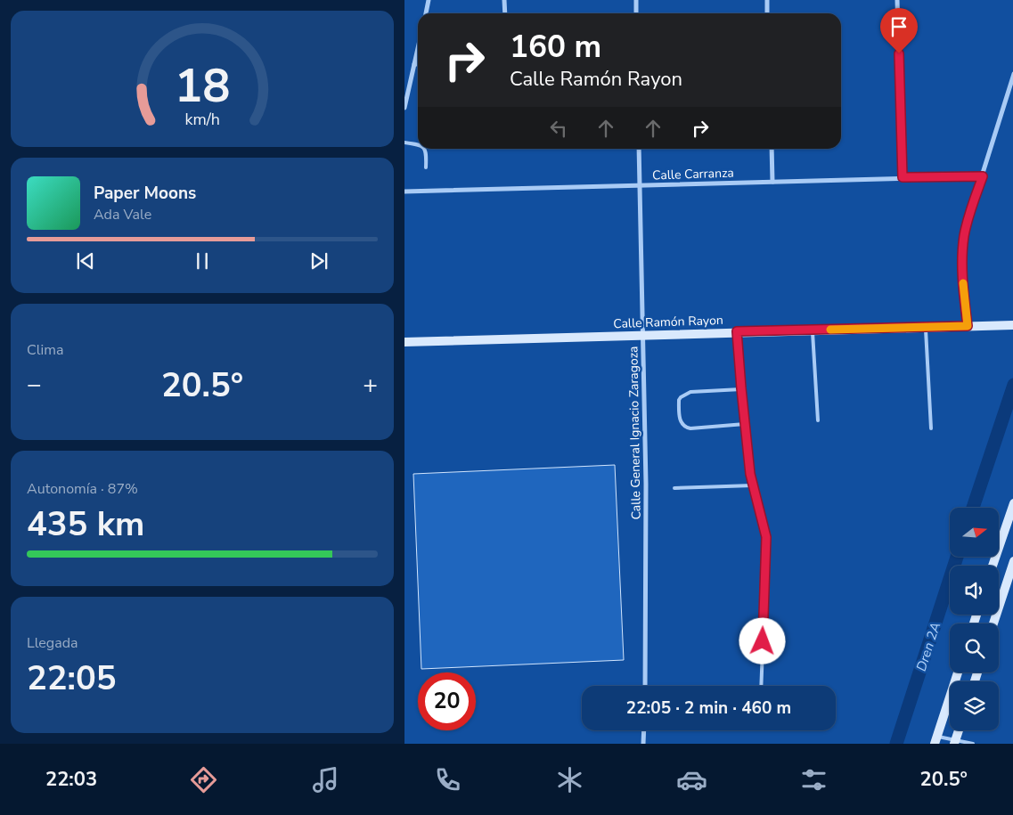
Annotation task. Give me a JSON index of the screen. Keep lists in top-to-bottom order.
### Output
{
  "streets": {
    "main road": ["Calle Ramón Rayon"],
    "street": ["Calle Carranza", "Calle General Ignacio Zaragoza"]
  },
  "crossings": [
    ["Calle Carranza", "Calle General Ignacio Zaragoza"],
    ["Calle Ramón Rayon", "Calle General Ignacio Zaragoza"]
  ],
  "water": ["Dren 2A"],
  "north": "right",
  "page": {
    "turn": ["160 m", "Calle Ramón Rayon"],
    "song": ["Paper Moons", "Ada Vale"],
    "tile": [
      "Clima",
      ["Autonomía · 87%", "435 km"],
      ["Llegada", "22:05"]
    ],
    "heat": ["−", "20.5°", "+"],
    "limit": "20",
    "trip": "22:05 · 2 min · 460 m",
    "tabs": ["22:03", "20.5°"],
    "gauge": ["18", "km/h"]
  }
}
